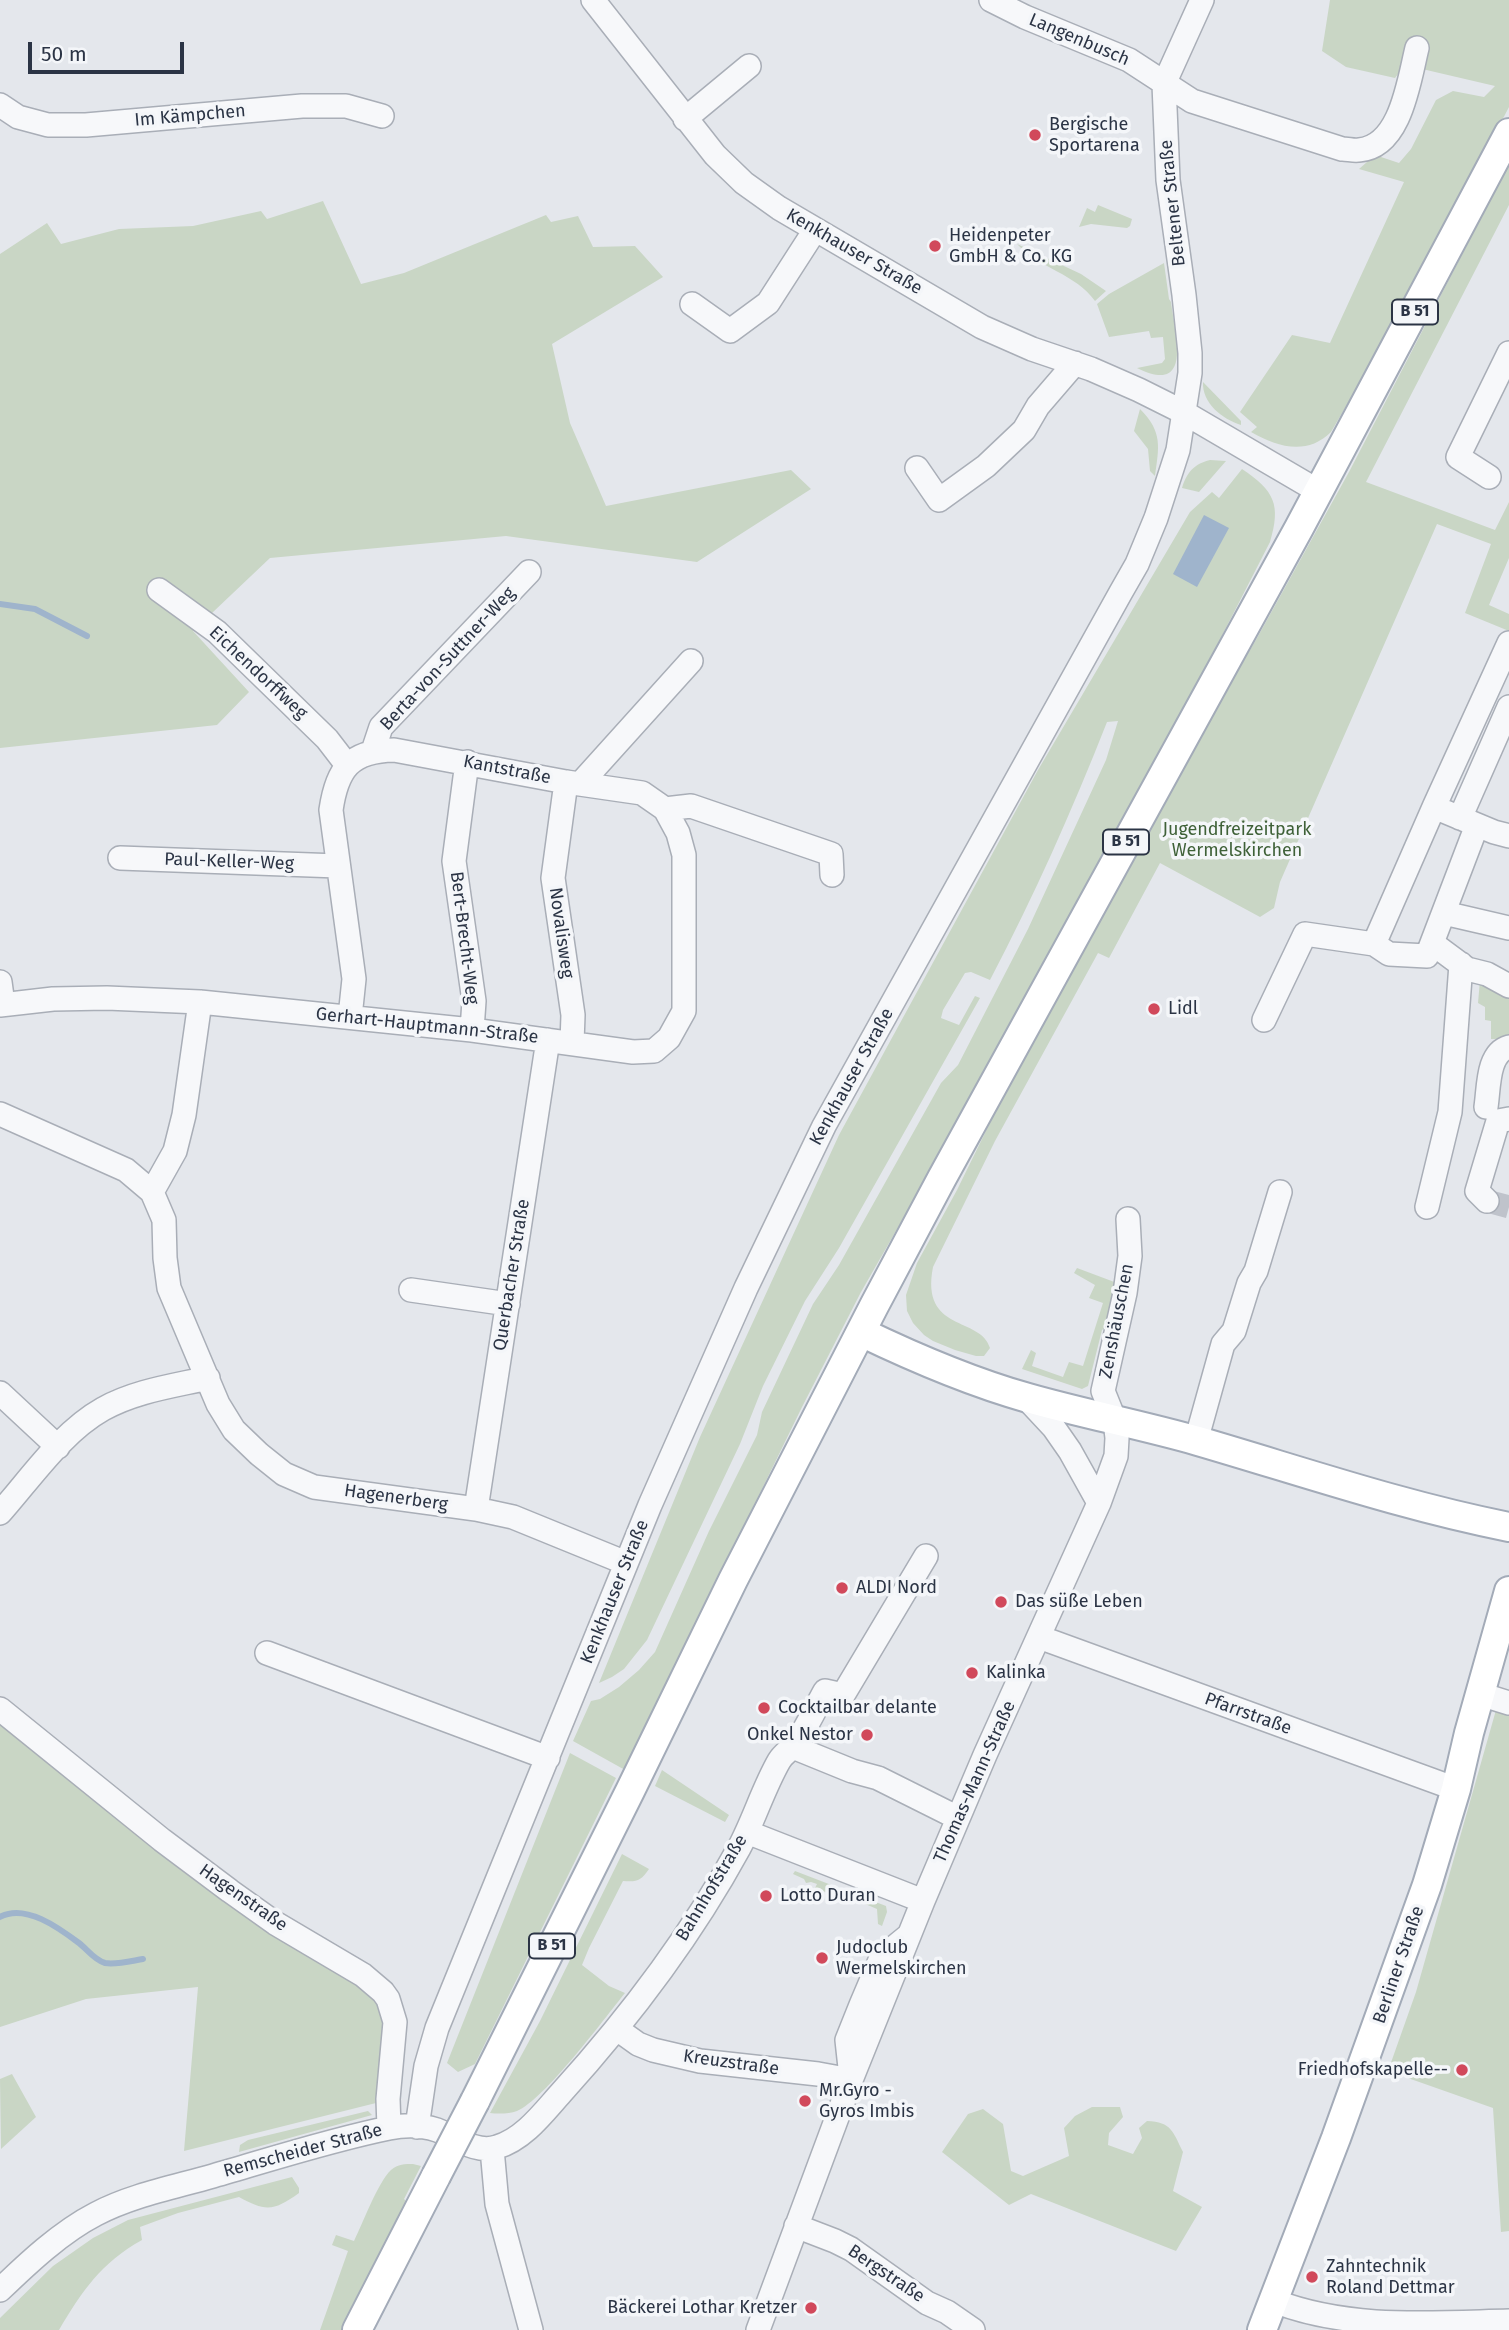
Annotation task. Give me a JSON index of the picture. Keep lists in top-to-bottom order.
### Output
{
  "streets": {
    "main road": ["B 51", "Berliner Straße"],
    "street": [
      "Langenbusch",
      "Im Kämpchen",
      "Beltener Straße",
      "Kenkhauser Straße",
      "Berta-von-Suttner-Weg",
      "Eichendorffweg",
      "Kantstraße",
      "Paul-Keller-Weg",
      "Novalisweg",
      "Bert-Brecht-Weg",
      "Gerhart-Hauptmann-Straße",
      "Querbacher Straße",
      "Zenshäuschen",
      "Hagenerberg",
      "Pfarrstraße",
      "Thomas-Mann-Straße",
      "Bahnhofstraße",
      "Hagenstraße",
      "Kreuzstraße",
      "Remscheider Straße",
      "Bergstraße"
    ]
  },
  "crossings": [
    ["Langenbusch", "Beltener Straße"],
    ["Beltener Straße", "Kenkhauser Straße"],
    ["Kenkhauser Straße", "B 51"],
    ["Kenkhauser Straße", "Hagenerberg"],
    ["Kenkhauser Straße", "Remscheider Straße"],
    ["Berta-von-Suttner-Weg", "Kantstraße"],
    ["Kantstraße", "Novalisweg"],
    ["Kantstraße", "Bert-Brecht-Weg"],
    ["Kantstraße", "Gerhart-Hauptmann-Straße"],
    ["Novalisweg", "Gerhart-Hauptmann-Straße"],
    ["Bert-Brecht-Weg", "Gerhart-Hauptmann-Straße"],
    ["Gerhart-Hauptmann-Straße", "Querbacher Straße"],
    ["Querbacher Straße", "Hagenerberg"],
    ["Zenshäuschen", "Thomas-Mann-Straße"],
    ["Pfarrstraße", "Thomas-Mann-Straße"],
    ["Pfarrstraße", "Berliner Straße"],
    ["Thomas-Mann-Straße", "Kreuzstraße"],
    ["Thomas-Mann-Straße", "Bergstraße"],
    ["Bahnhofstraße", "Kreuzstraße"],
    ["Bahnhofstraße", "Remscheider Straße"],
    ["Hagenstraße", "Remscheider Straße"]
  ],
  "parks": ["Jugendfreizeitpark Wermelskirchen"],
  "places": [
    "Bergische Sportarena",
    "Heidenpeter GmbH & Co. KG",
    "Lidl",
    "ALDI Nord",
    "Das süße Leben",
    "Kalinka",
    "Cocktailbar delante",
    "Onkel Nestor",
    "Lotto Duran",
    "Judoclub Wermelskirchen",
    "Friedhofskapelle--",
    "Mr.Gyro - Gyros Imbis",
    "Zahntechnik Roland Dettmar",
    "Bäckerei Lothar Kretzer"
  ],
  "scale_bar": "50 m"
}
